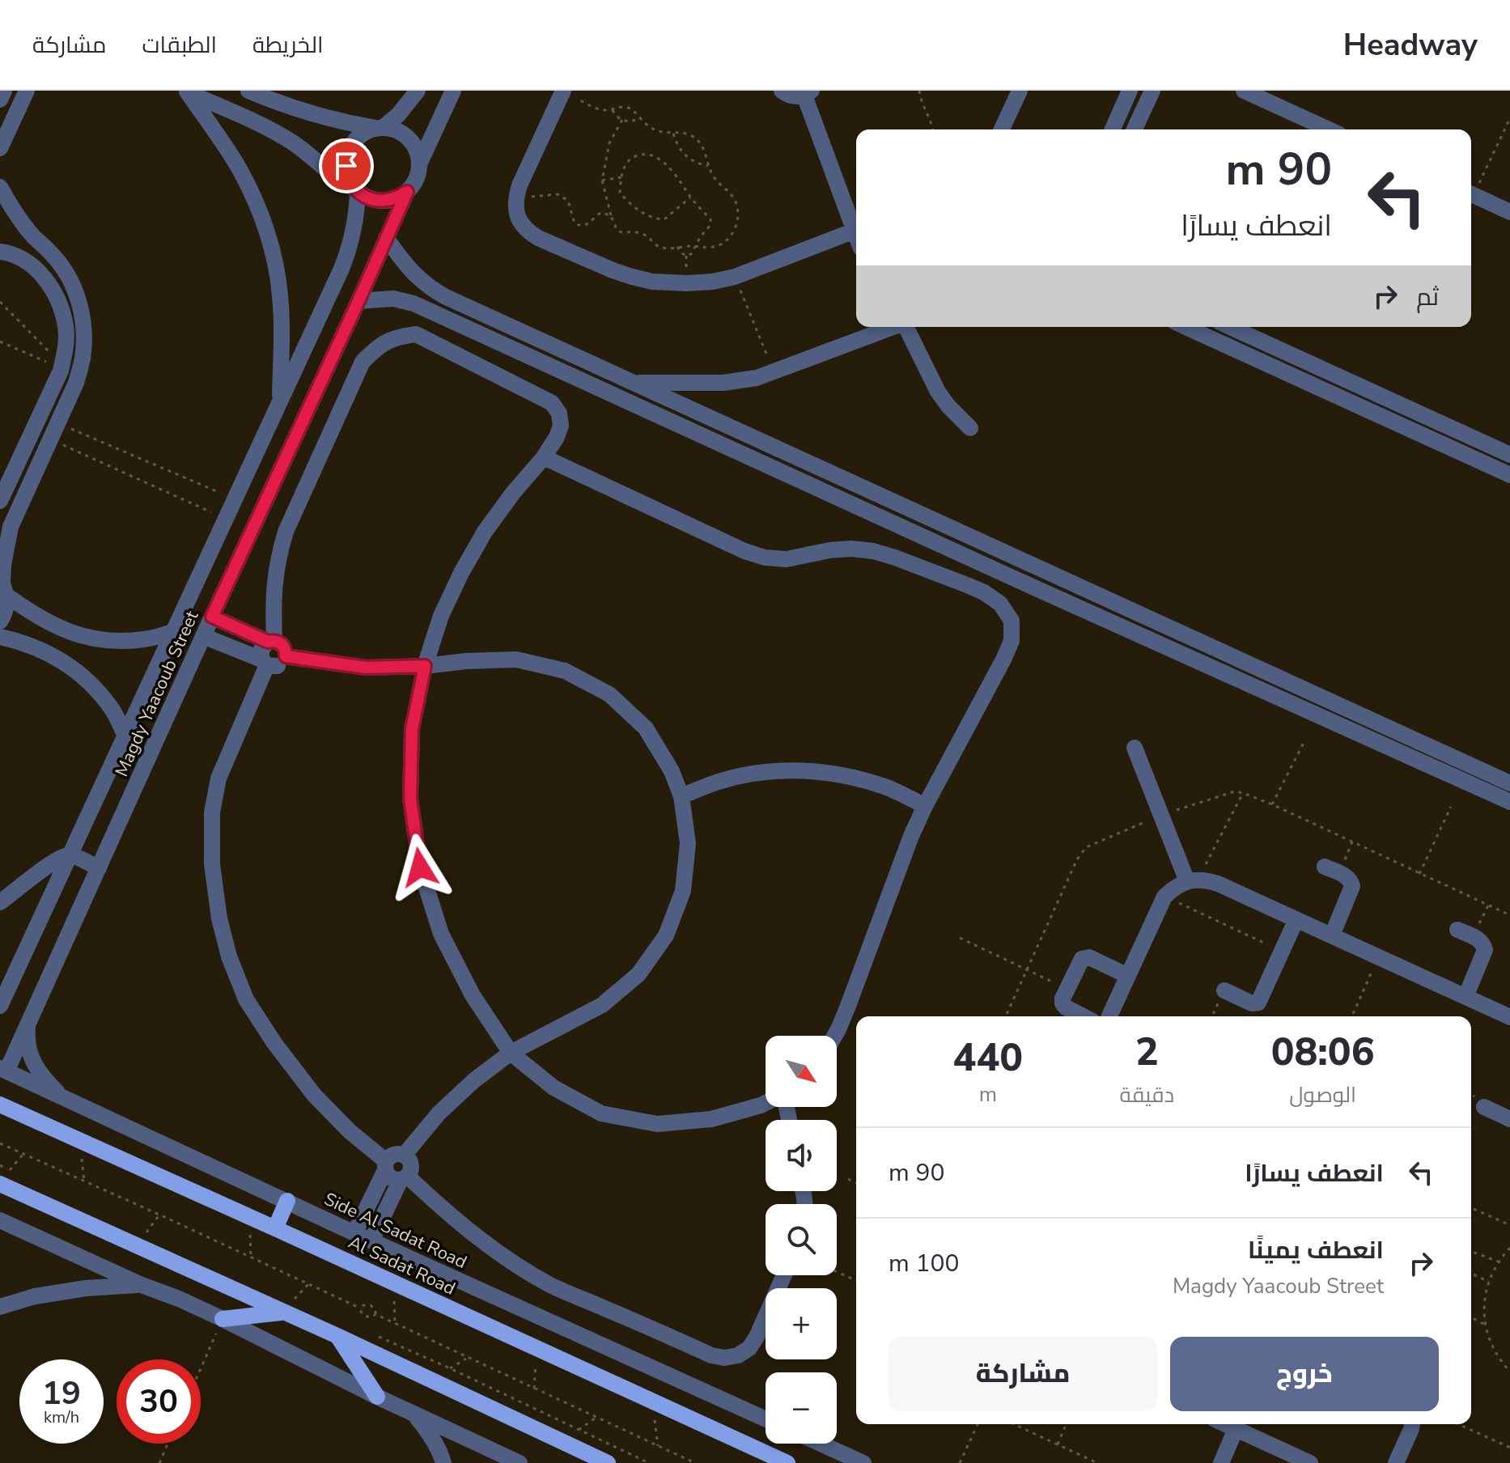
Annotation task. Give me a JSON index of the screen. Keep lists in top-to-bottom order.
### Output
{
  "streets": {
    "main road": ["Al Sadat Road"],
    "street": ["Magdy Yaacoub Street", "Side Al Sadat Road"]
  },
  "crossings": [
    ["Magdy Yaacoub Street", "Side Al Sadat Road"]
  ],
  "north": "bottom right",
  "page": {
    "header": "Headway",
    "nav": ["الخريطة", "الطبقات", "مشاركة"],
    "turn": ["90 m", "انعطف يسارًا"],
    "then": "ثم",
    "eta": [
      "08:06",
      "الوصول",
      "2",
      "دقيقة",
      "440",
      "m"
    ],
    "map_buttons": ["+", "−"],
    "list": [
      {
        "name": "انعطف يسارًا",
        "value": "90 m"
      },
      {
        "name": "انعطف يمينًا",
        "note": "Magdy Yaacoub Street",
        "value": "100 m"
      }
    ],
    "buttons": ["خروج", "مشاركة"],
    "speed": "19 km/h",
    "limit": "30"
  }
}
